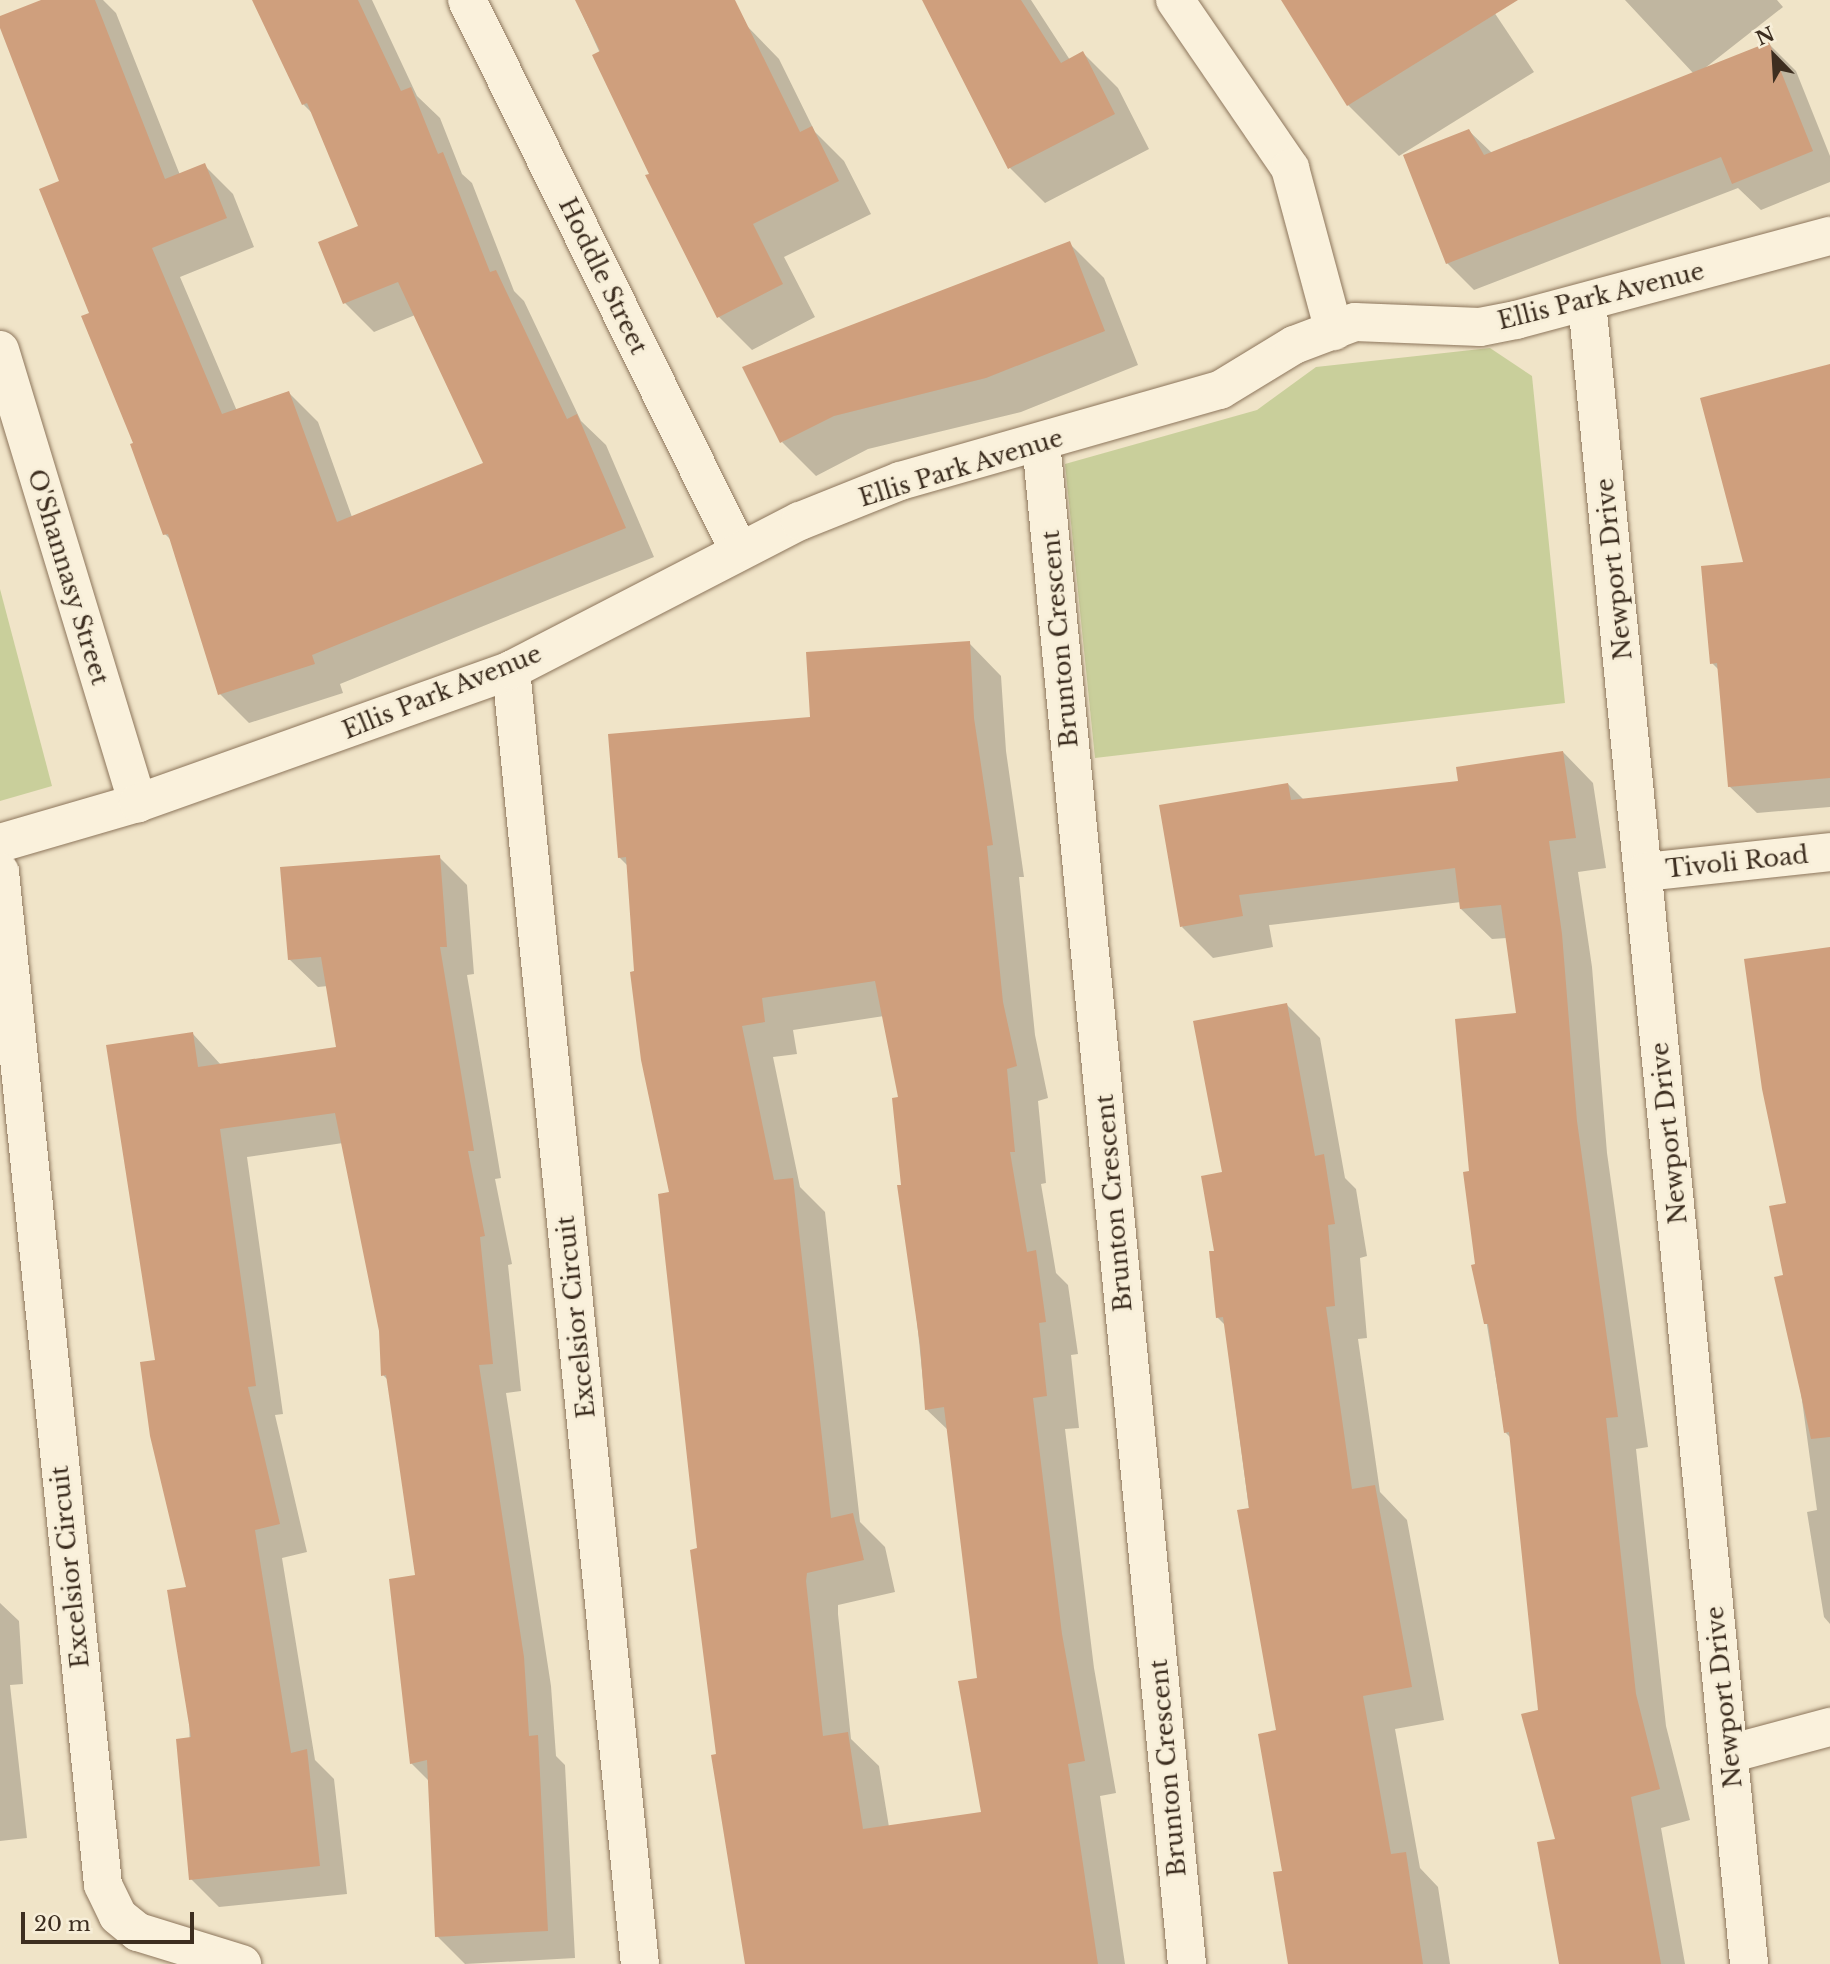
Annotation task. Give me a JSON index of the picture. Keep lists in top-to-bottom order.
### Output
{
  "streets": {
    "street": [
      "Hoddle Street",
      "Ellis Park Avenue",
      "Newport Drive",
      "O'Shannasy Street",
      "Brunton Crescent",
      "Tivoli Road",
      "Excelsior Circuit"
    ]
  },
  "crossings": [
    ["Hoddle Street", "Ellis Park Avenue"],
    ["Ellis Park Avenue", "Newport Drive"],
    ["Ellis Park Avenue", "O'Shannasy Street"],
    ["Ellis Park Avenue", "Brunton Crescent"],
    ["Ellis Park Avenue", "Excelsior Circuit"],
    ["Newport Drive", "Tivoli Road"]
  ],
  "scale_bar": "20 m",
  "north": "top left"
}
